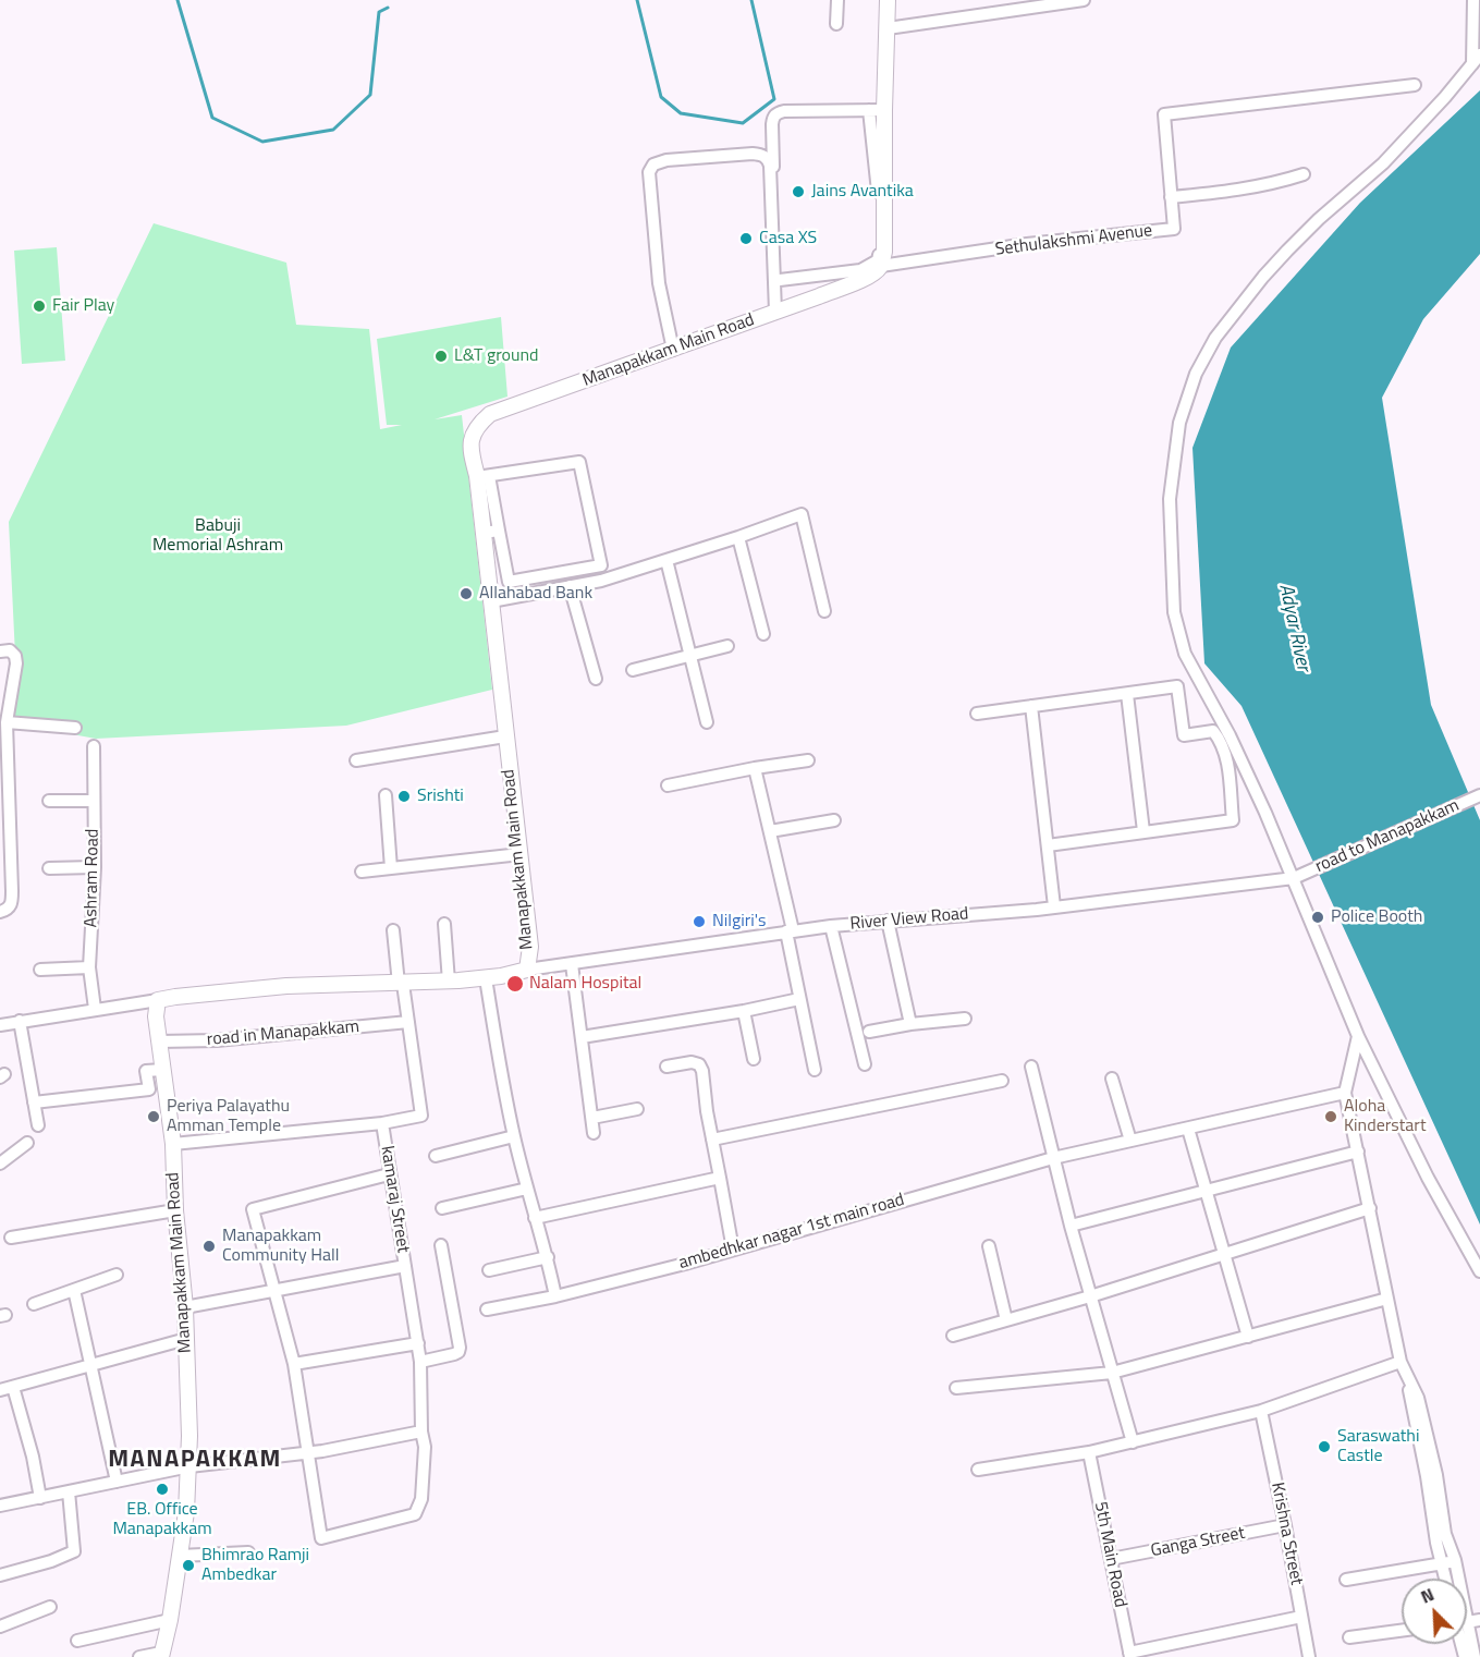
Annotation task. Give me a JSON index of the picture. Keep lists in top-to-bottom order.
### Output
{
  "streets": {
    "main road": ["Manapakkam Main Road"],
    "street": [
      "Sethulakshmi Avenue",
      "road to Manapakkam",
      "Ashram Road",
      "River View Road",
      "road in Manapakkam",
      "kamaraj Street",
      "ambedhkar nagar 1st main road",
      "Krishna Street",
      "Ganga Street",
      "5th Main Road"
    ]
  },
  "crossings": [
    ["Sethulakshmi Avenue", "Manapakkam Main Road"],
    ["Manapakkam Main Road", "River View Road"],
    ["Manapakkam Main Road", "road in Manapakkam"],
    ["Manapakkam Main Road", "kamaraj Street"],
    ["road to Manapakkam", "River View Road"],
    ["road in Manapakkam", "kamaraj Street"],
    ["Krishna Street", "Ganga Street"],
    ["Ganga Street", "5th Main Road"]
  ],
  "districts": ["MANAPAKKAM"],
  "water": ["Adyar River"],
  "parks": ["Babuji Memorial Ashram"],
  "places": [
    "Jains Avantika",
    "Casa XS",
    "Fair Play",
    "L&T ground",
    "Allahabad Bank",
    "Srishti",
    "Police Booth",
    "Nilgiri's",
    "Nalam Hospital",
    "Periya Palayathu Amman Temple",
    "Aloha Kinderstart",
    "Manapakkam Community Hall",
    "Saraswathi Castle",
    "EB. Office Manapakkam",
    "Bhimrao Ramji Ambedkar"
  ],
  "north": "top left"
}
